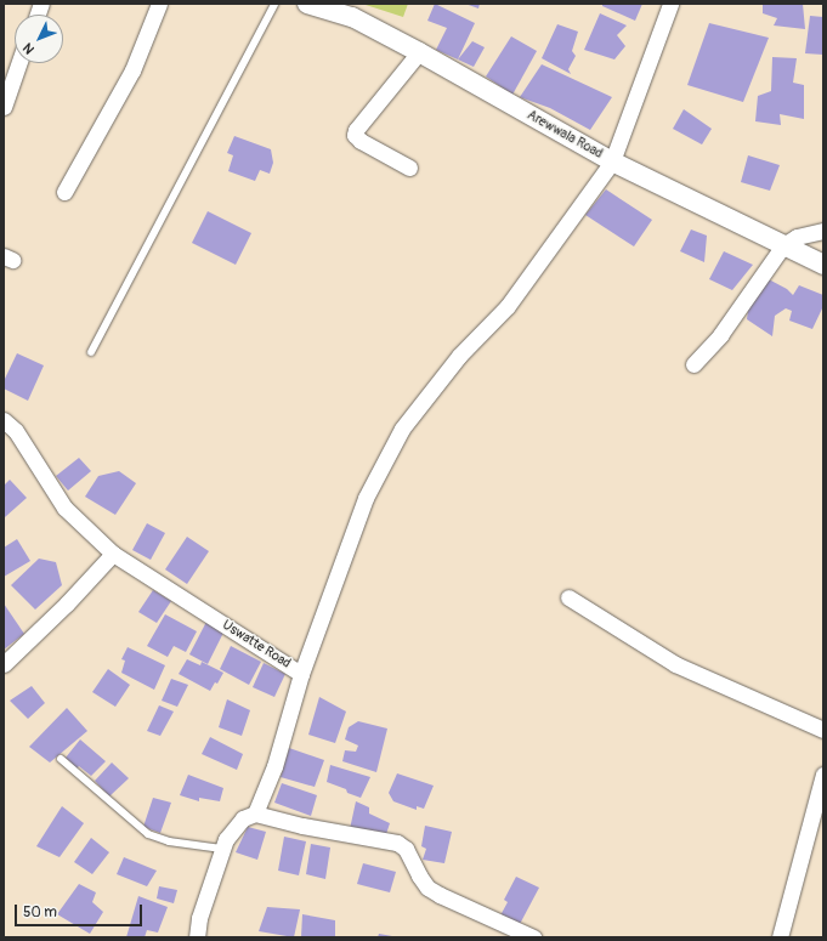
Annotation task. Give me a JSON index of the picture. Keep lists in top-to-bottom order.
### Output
{
  "streets": {
    "street": ["Arewwala Road", "Uswatte Road"]
  },
  "scale_bar": "50 m",
  "north": "bottom left"
}
